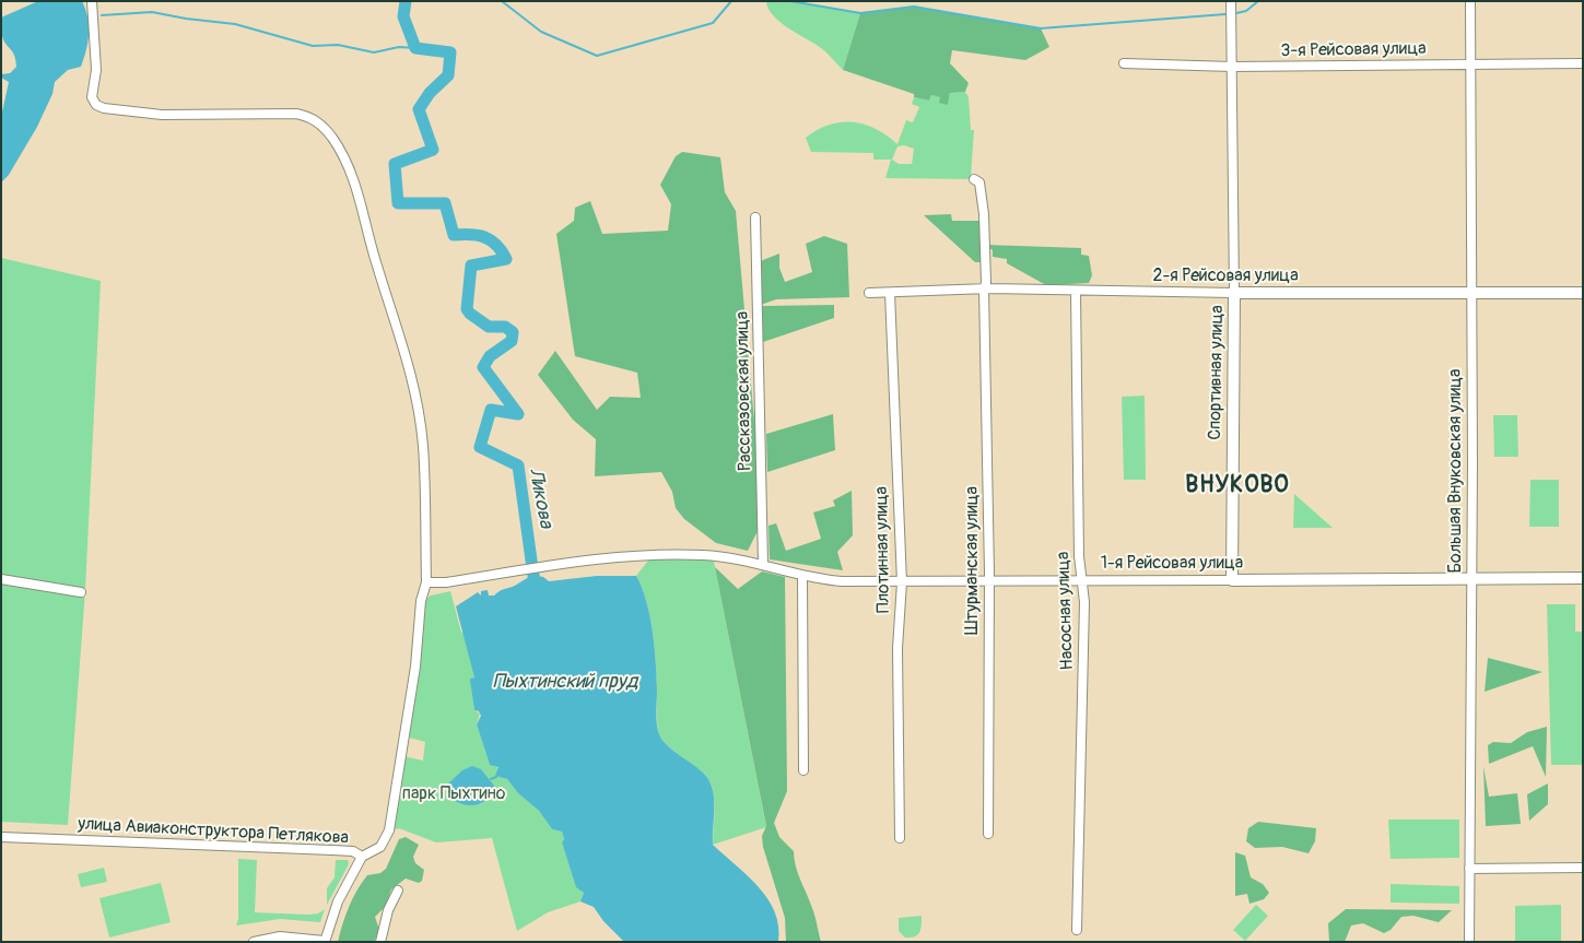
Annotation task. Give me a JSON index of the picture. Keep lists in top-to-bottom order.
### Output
{
  "streets": {
    "street": [
      "3-я Рейсовая улица",
      "2-я Рейсовая улица",
      "Спортивная улица",
      "Рассказовская улица",
      "Большая Внуковская улица",
      "Плотинная улица",
      "Штурманская улица",
      "1-я Рейсовая улица",
      "Насосная улица",
      "улица Авиаконструктора Петлякова"
    ]
  },
  "crossings": [
    ["3-я Рейсовая улица", "Спортивная улица"],
    ["3-я Рейсовая улица", "Большая Внуковская улица"],
    ["2-я Рейсовая улица", "Спортивная улица"],
    ["2-я Рейсовая улица", "Большая Внуковская улица"],
    ["2-я Рейсовая улица", "Плотинная улица"],
    ["2-я Рейсовая улица", "Штурманская улица"],
    ["2-я Рейсовая улица", "Насосная улица"],
    ["Спортивная улица", "1-я Рейсовая улица"],
    ["Рассказовская улица", "1-я Рейсовая улица"],
    ["Большая Внуковская улица", "1-я Рейсовая улица"],
    ["Плотинная улица", "1-я Рейсовая улица"],
    ["Штурманская улица", "1-я Рейсовая улица"],
    ["1-я Рейсовая улица", "Насосная улица"]
  ],
  "districts": ["ВНУКОВО"],
  "water": ["Ликова", "Пыхтинский пруд"],
  "parks": ["парк Пыхтино"]
}
